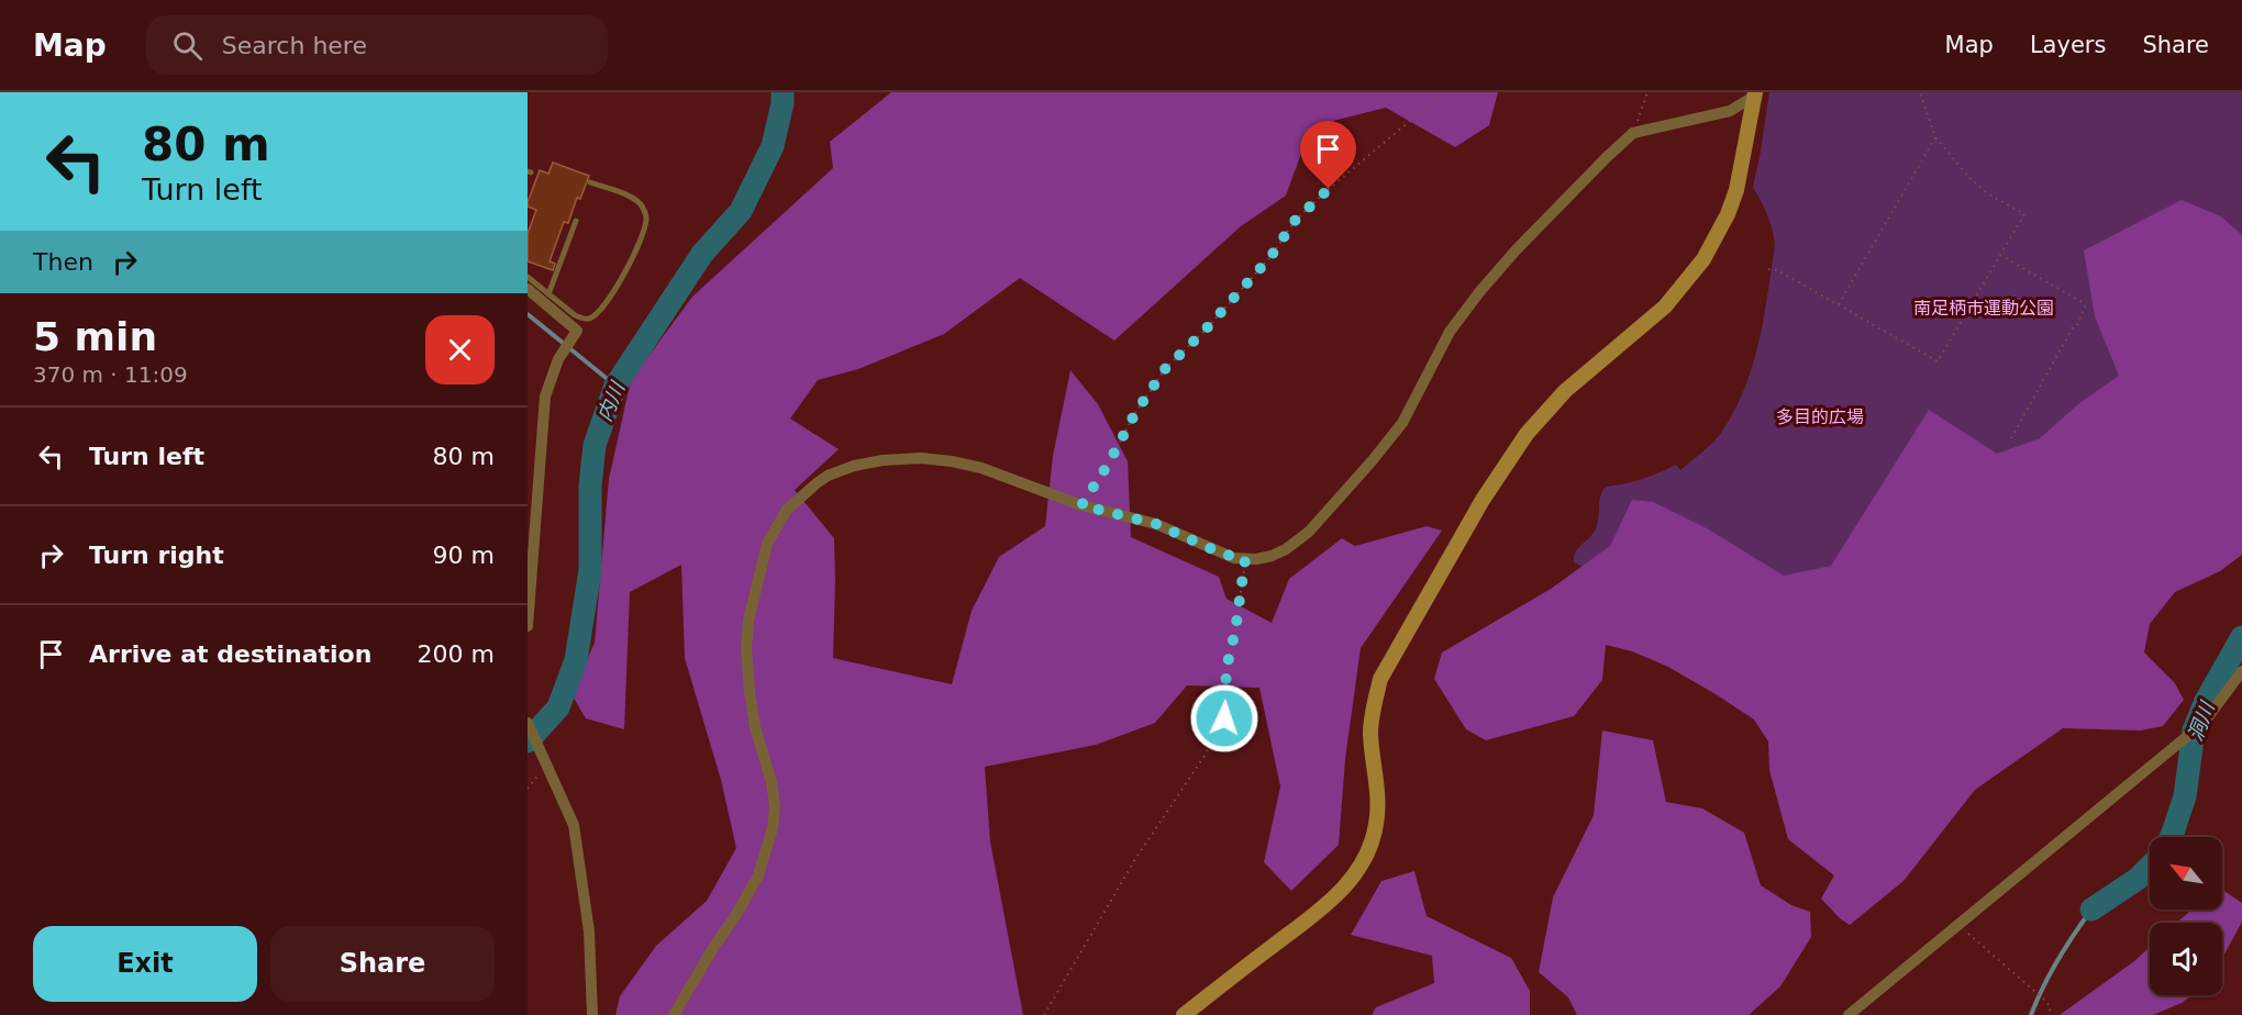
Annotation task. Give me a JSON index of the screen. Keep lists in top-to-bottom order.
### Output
{
  "water": ["内川", "洞川"],
  "parks": ["南足柄市運動公園", "多目的広場"],
  "north": "top left",
  "page": {
    "header": "Map",
    "search": "Search here",
    "nav": ["Map", "Layers", "Share"],
    "turn": ["80 m", "Turn left"],
    "then": "Then",
    "heading": ["5 min", "370 m · 11:09"],
    "list": [
      {
        "name": "Turn left",
        "value": "80 m"
      },
      {
        "name": "Turn right",
        "value": "90 m"
      },
      {
        "name": "Arrive at destination",
        "value": "200 m"
      }
    ],
    "buttons": ["Exit", "Share"]
  }
}
